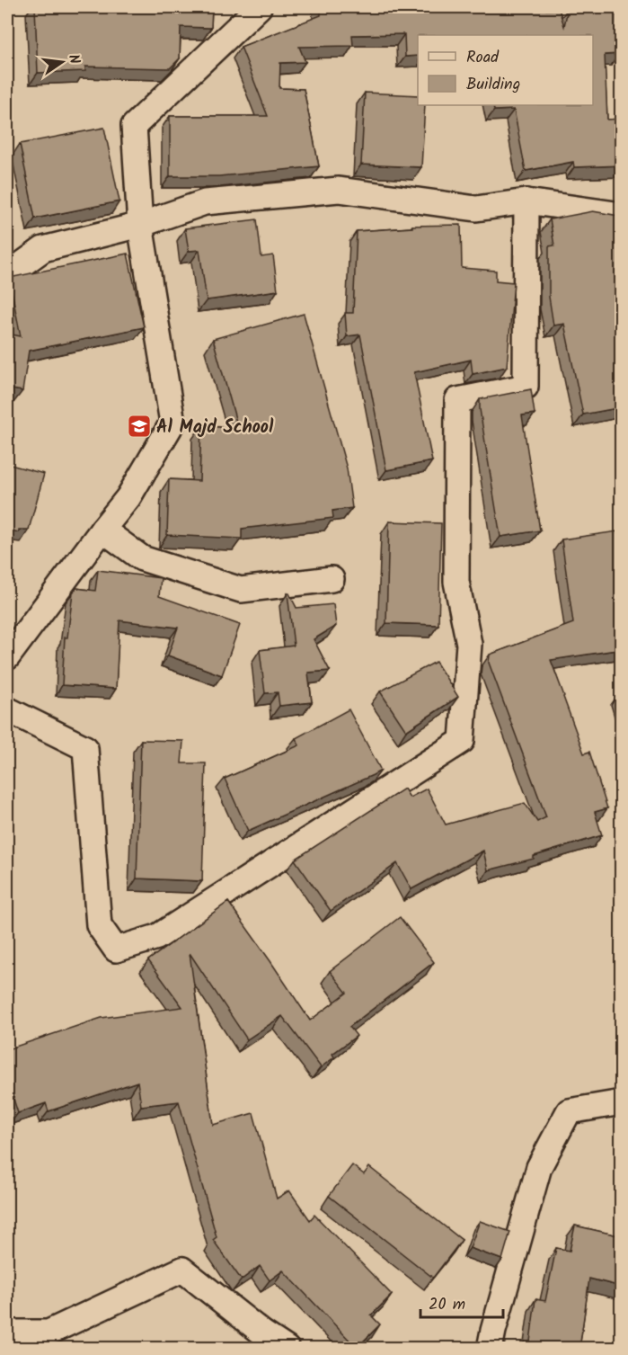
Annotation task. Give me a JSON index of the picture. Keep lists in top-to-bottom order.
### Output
{
  "places": {
    "school or university": ["Al Majd School"]
  },
  "legend": ["Road", "Building"],
  "scale_bar": "20 m",
  "north": "right"
}
